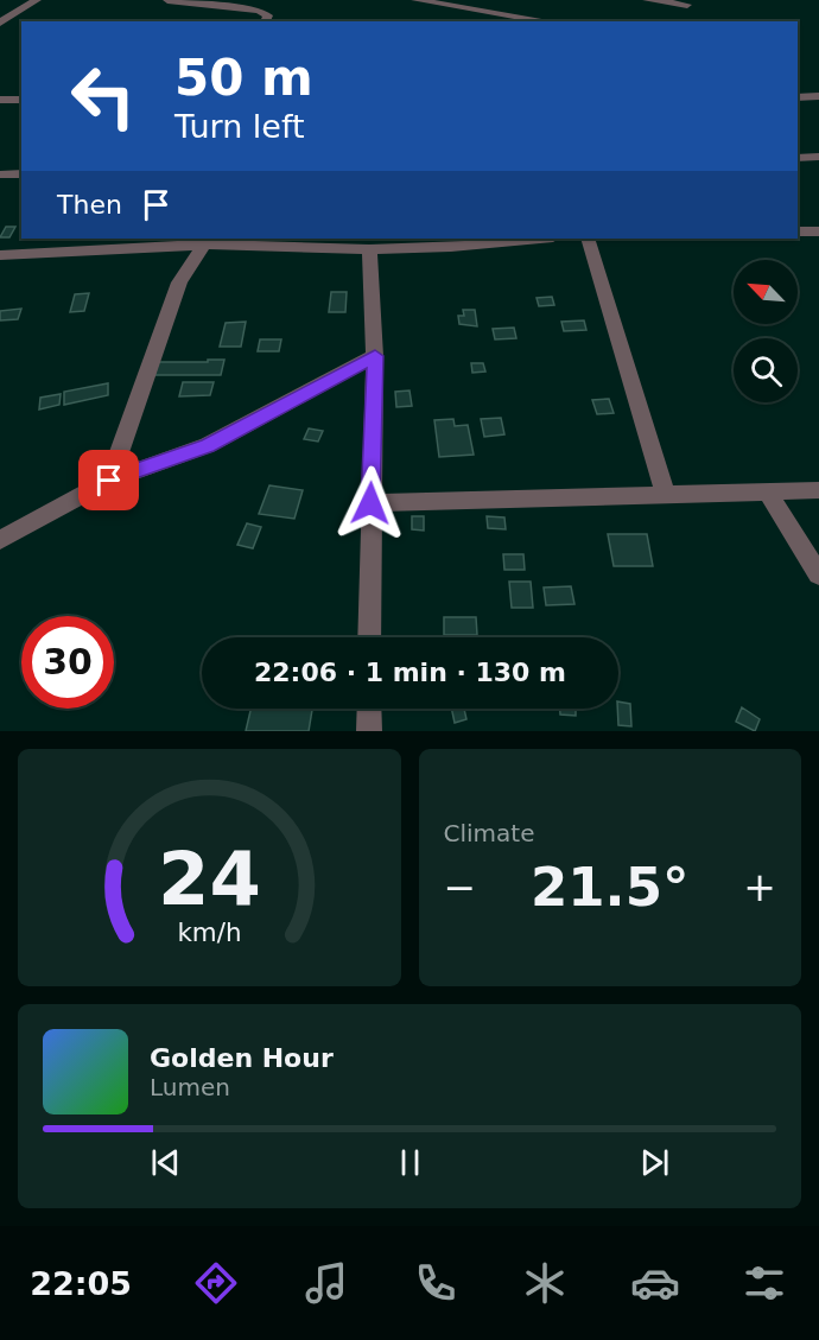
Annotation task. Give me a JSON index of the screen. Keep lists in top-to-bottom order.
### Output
{
  "north": "top left",
  "page": {
    "turn": ["50 m", "Turn left"],
    "then": "Then",
    "limit": "30",
    "trip": "22:06 · 1 min · 130 m",
    "tile": "Climate",
    "heat": ["−", "21.5°", "+"],
    "song": ["Golden Hour", "Lumen"],
    "tabs": "22:05",
    "gauge": ["24", "km/h"]
  }
}
